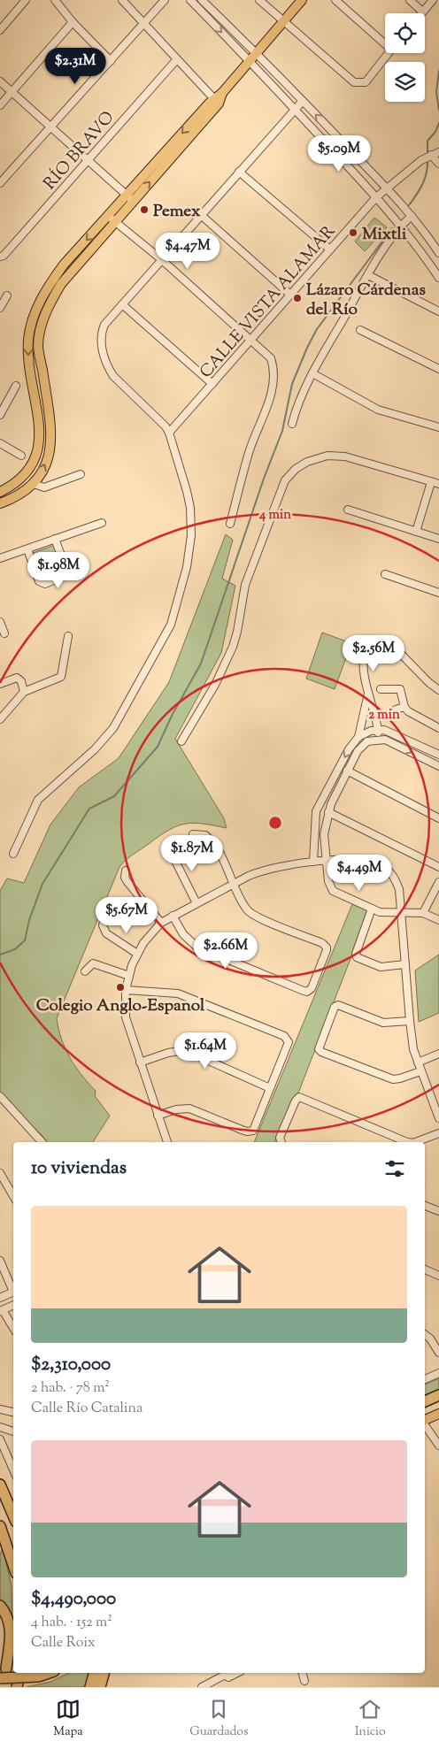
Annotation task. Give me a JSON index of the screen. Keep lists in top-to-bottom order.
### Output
{
  "streets": {
    "street": ["RÍO BRAVO", "CALLE VISTA ALAMAR"]
  },
  "places": [
    "Pemex",
    "Mixtli",
    "Lázaro Cárdenas del Río",
    "Colegio Anglo-Espanol"
  ],
  "page": {
    "price": [
      "$2.31M",
      "$5.09M",
      "$4.47M",
      "$1.98M",
      "$2.56M",
      "$1.87M",
      "$4.49M",
      "$5.67M",
      "$2.66M",
      "$1.64M"
    ],
    "heading": "10 viviendas",
    "list": [
      {
        "name": "$2,310,000",
        "note": "2 hab. · 78 m² · Calle Río Catalina"
      },
      {
        "name": "$4,490,000",
        "note": "4 hab. · 152 m² · Calle Roix"
      }
    ],
    "tabs": ["Mapa", "Guardados", "Inicio"]
  },
  "rings": ["4 min", "2 min"]
}
